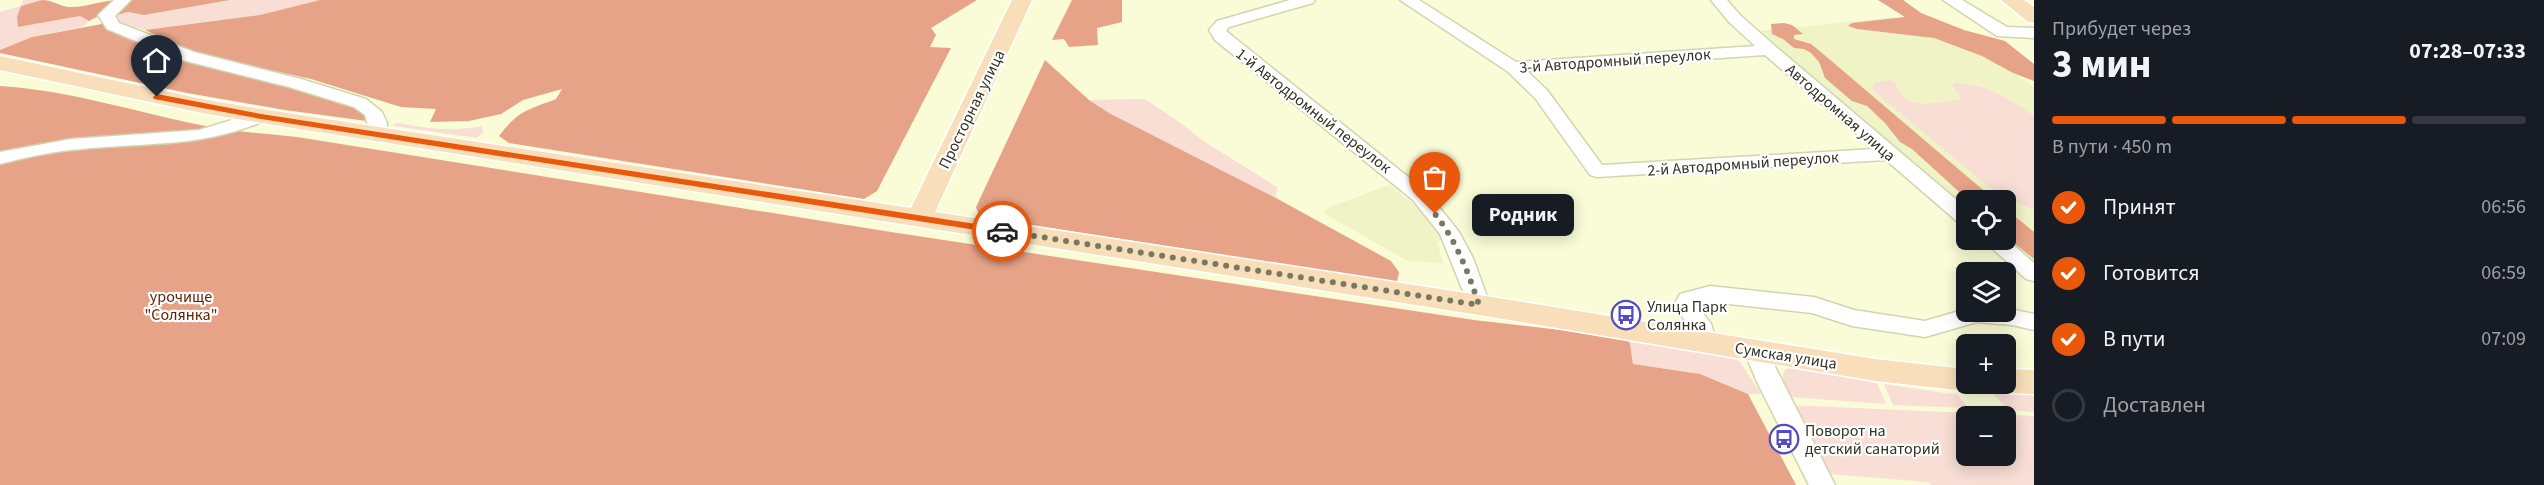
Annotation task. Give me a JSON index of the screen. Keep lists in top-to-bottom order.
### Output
{
  "streets": {
    "main road": ["Просторная улица", "Сумская улица"],
    "street": [
      "3-й Автодромный переулок",
      "1-й Автодромный переулок",
      "Автодромная улица",
      "2-й Автодромный переулок"
    ]
  },
  "crossings": [
    ["3-й Автодромный переулок", "Автодромная улица"],
    ["3-й Автодромный переулок", "2-й Автодромный переулок"],
    ["Просторная улица", "Сумская улица"],
    ["1-й Автодромный переулок", "Сумская улица"],
    ["Автодромная улица", "2-й Автодромный переулок"]
  ],
  "parks": ["урочище \"Солянка\""],
  "places": {
    "other": ["Родник"],
    "bus stop": ["Улица Парк Солянка", "Поворот на детский санаторий"]
  },
  "page": {
    "heading": ["3 мин", "Прибудет через", "07:28–07:33"],
    "bar": "В пути · 450 m",
    "list": [
      ["Принят", "06:56"],
      ["Готовится", "06:59"],
      ["В пути", "07:09"],
      "Доставлен"
    ],
    "map_buttons": ["+", "−"],
    "bubble": "Родник"
  }
}
